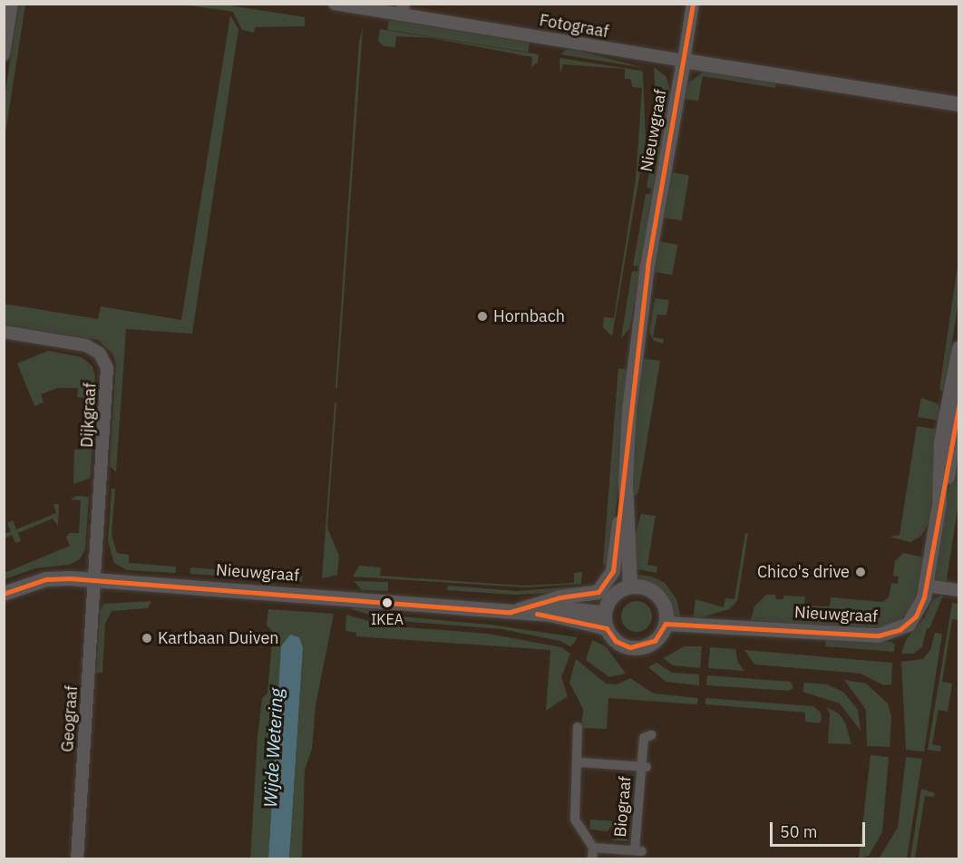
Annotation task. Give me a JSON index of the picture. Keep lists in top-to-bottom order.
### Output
{
  "streets": {
    "street": [
      "Fotograaf",
      "Nieuwgraaf",
      "Dijkgraaf",
      "Geograaf",
      "Biograaf"
    ]
  },
  "crossings": [
    ["Fotograaf", "Nieuwgraaf"],
    ["Nieuwgraaf", "Dijkgraaf"],
    ["Nieuwgraaf", "Geograaf"],
    ["Dijkgraaf", "Geograaf"]
  ],
  "water": ["Wijde Wetering"],
  "places": [
    "Hornbach",
    "Chico's drive",
    "IKEA",
    "Kartbaan Duiven"
  ],
  "scale_bar": "50 m"
}
